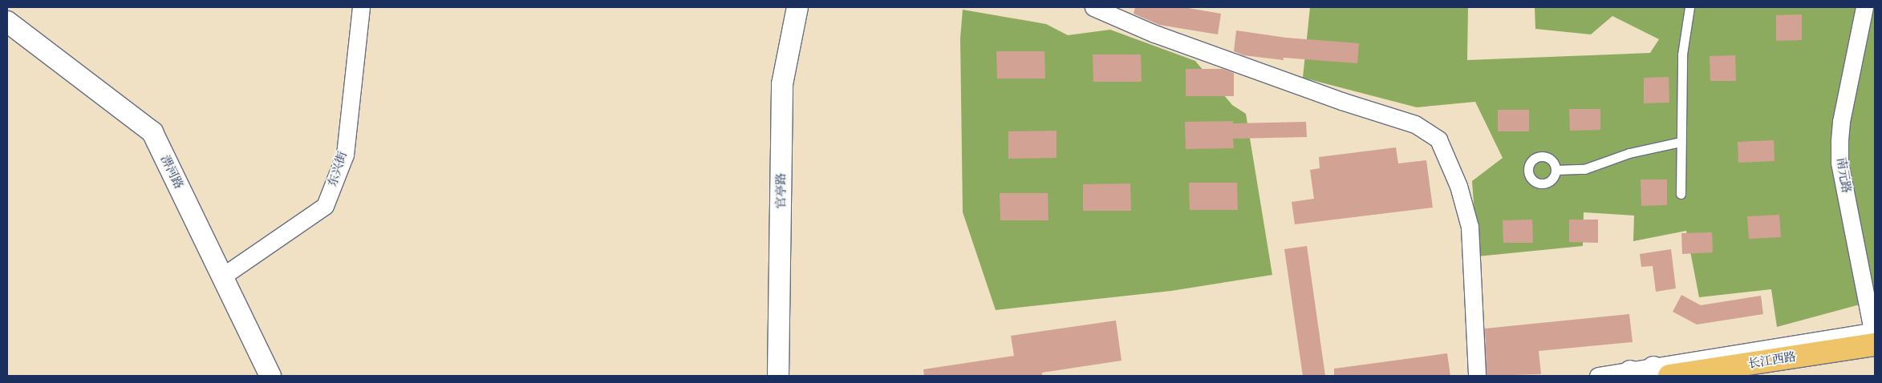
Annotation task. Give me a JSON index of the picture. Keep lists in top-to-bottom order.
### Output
{
  "streets": {
    "highway": ["长江西路"],
    "street": [
      "东兴街",
      "淠河路",
      "南元路",
      "官亭路"
    ]
  },
  "crossings": [
    ["东兴街", "淠河路"],
    ["南元路", "长江西路"]
  ]
}
